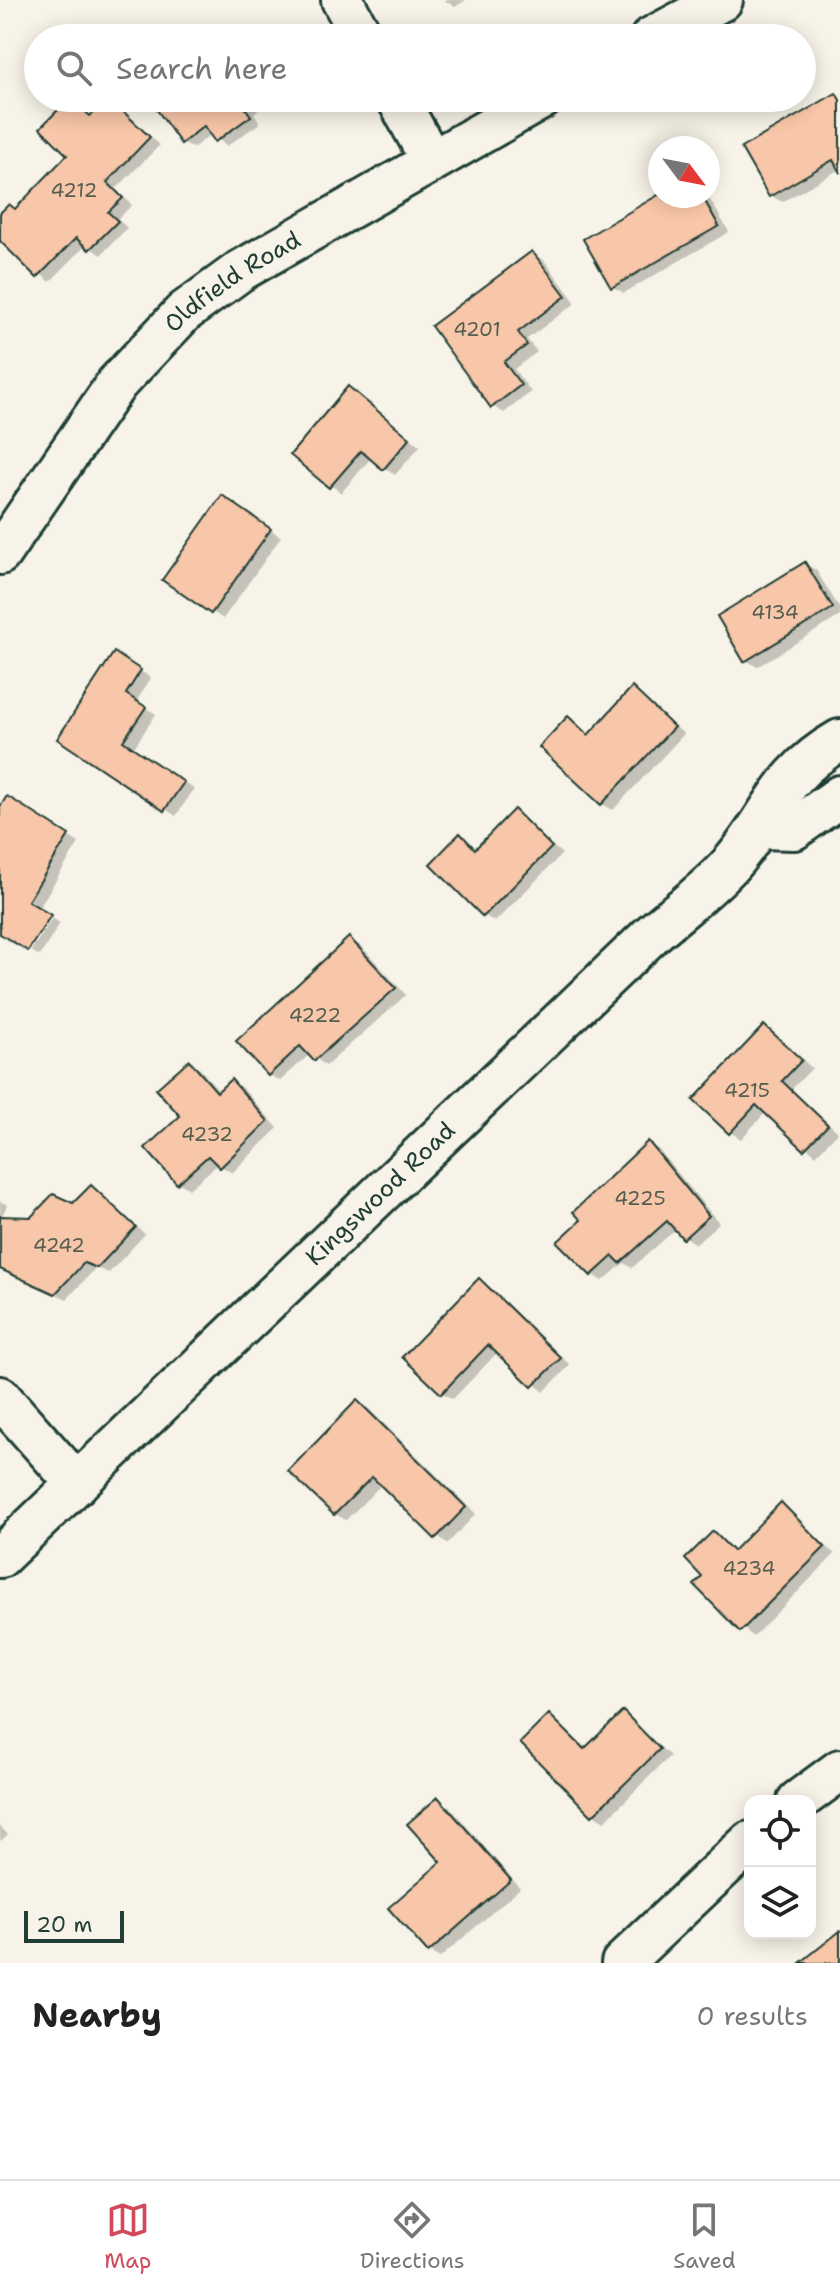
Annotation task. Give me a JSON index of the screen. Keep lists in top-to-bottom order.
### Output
{
  "streets": {
    "street": ["Oldfield Road", "Kingswood Road"]
  },
  "house_numbers": [
    "4212",
    "4201",
    "4134",
    "4222",
    "4215",
    "4232",
    "4225",
    "4242",
    "4234"
  ],
  "scale_bar": "20 m",
  "north": "bottom right",
  "page": {
    "search": "Search here",
    "scale": "20 m",
    "heading": ["Nearby", "0 results"],
    "nav": ["Map", "Directions", "Saved"]
  }
}
